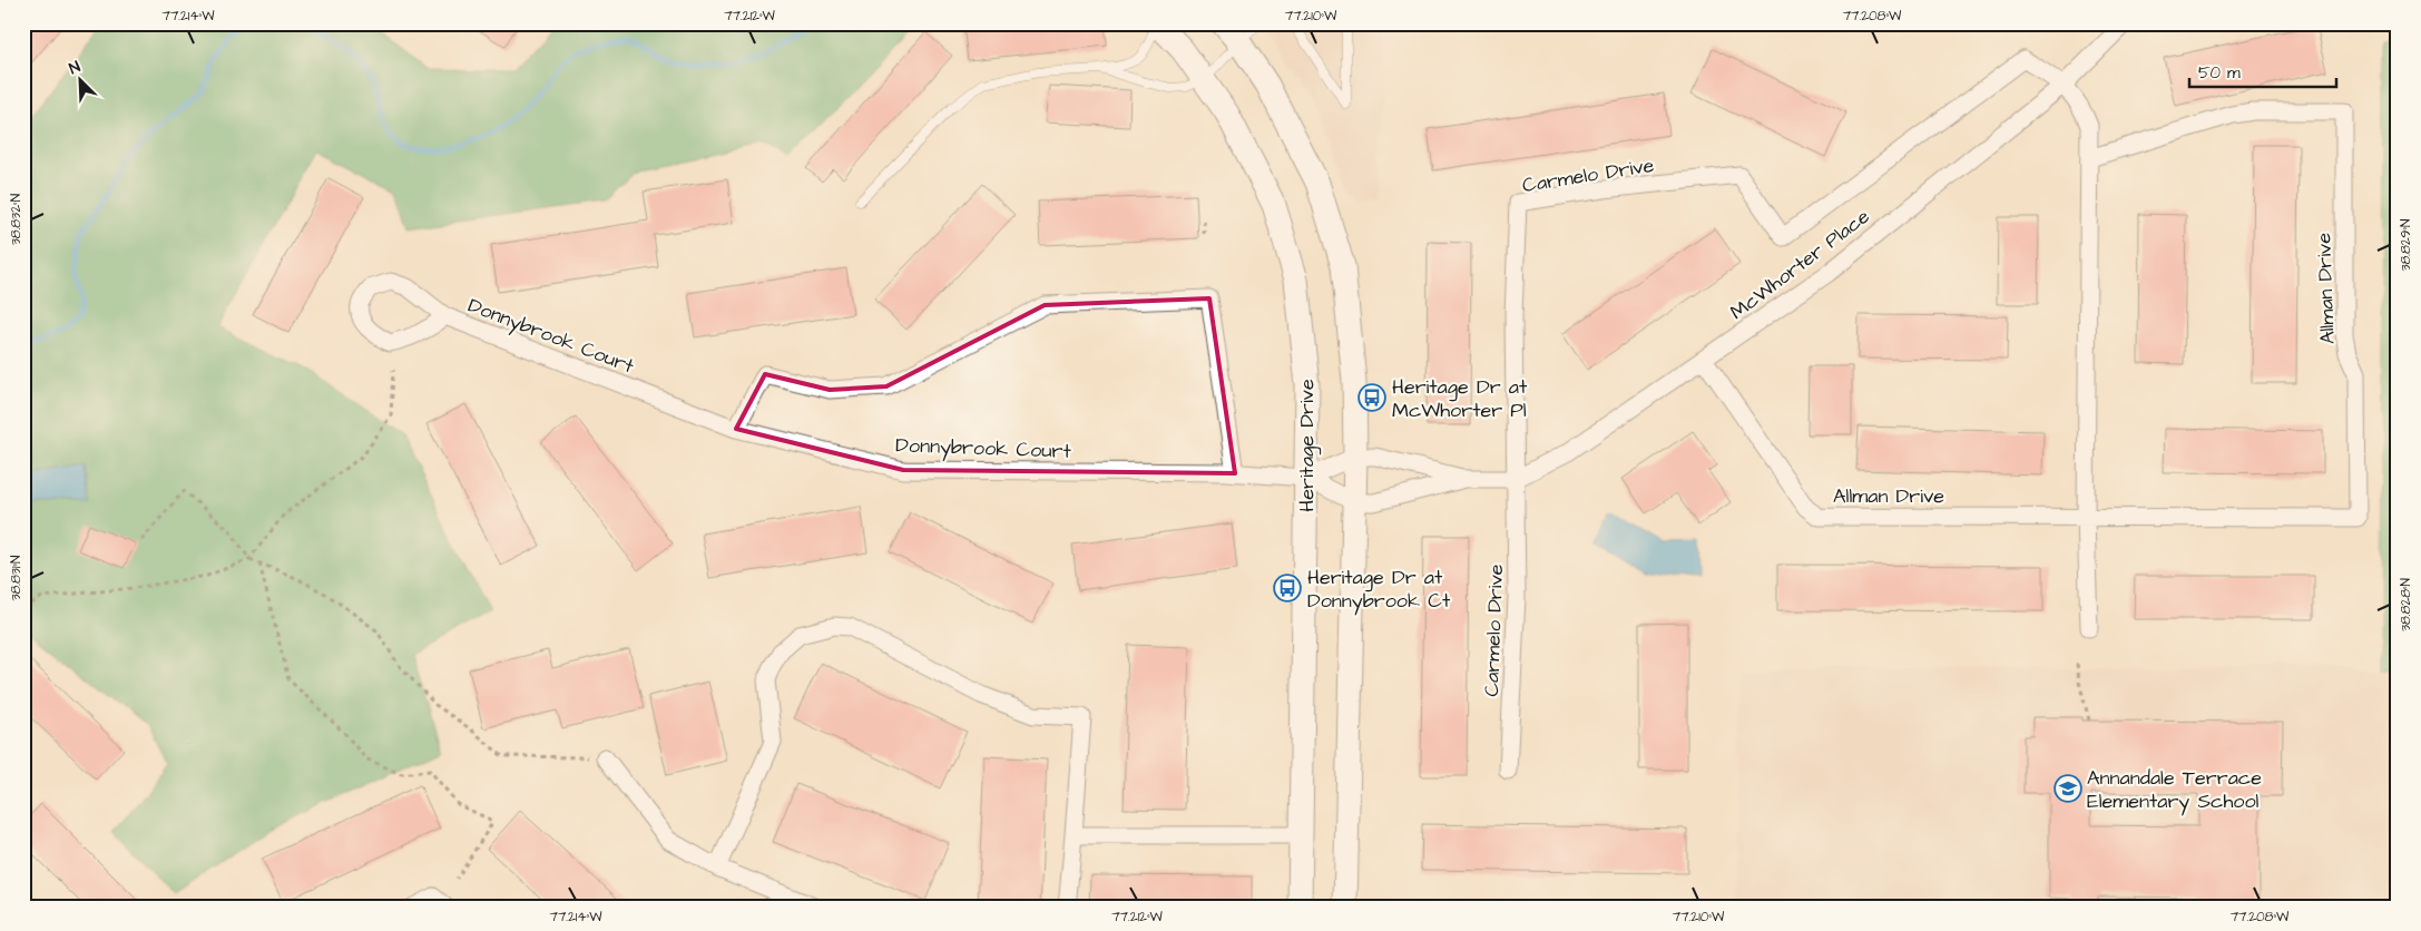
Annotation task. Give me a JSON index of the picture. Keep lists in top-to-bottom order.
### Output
{
  "streets": {
    "street": [
      "Carmelo Drive",
      "McWhorter Place",
      "Allman Drive",
      "Donnybrook Court",
      "Heritage Drive"
    ]
  },
  "crossings": [
    ["Carmelo Drive", "McWhorter Place"],
    ["McWhorter Place", "Allman Drive"],
    ["McWhorter Place", "Donnybrook Court"],
    ["McWhorter Place", "Heritage Drive"],
    ["Donnybrook Court", "Heritage Drive"]
  ],
  "places": {
    "bus stop": ["Heritage Dr at McWhorter Pl", "Heritage Dr at Donnybrook Ct"],
    "school or university": ["Annandale Terrace Elementary School"]
  },
  "scale_bar": "50 m",
  "north": "top left",
  "coordinates": [
    "77.214°W",
    "77.212°W",
    "77.210°W",
    "77.208°W",
    "38.832°N",
    "38.829°N",
    "38.831°N",
    "38.828°N"
  ]
}
